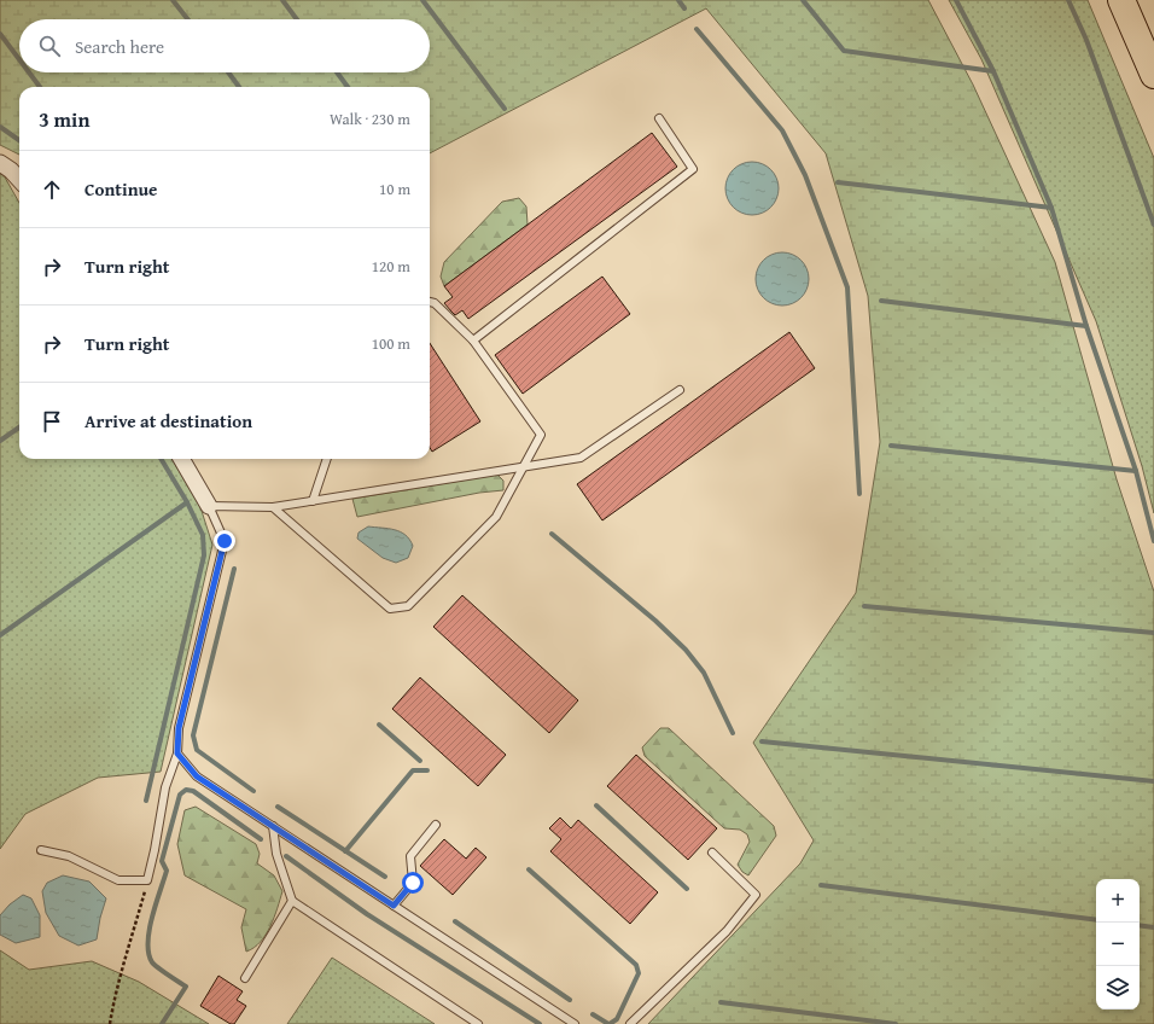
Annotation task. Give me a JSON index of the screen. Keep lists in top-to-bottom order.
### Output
{
  "page": {
    "search": "Search here",
    "heading": ["3 min", "Walk · 230 m"],
    "list": [
      ["Continue", "10 m"],
      ["Turn right", "120 m"],
      ["Turn right", "100 m"],
      "Arrive at destination"
    ],
    "map_buttons": ["+", "−"]
  }
}
